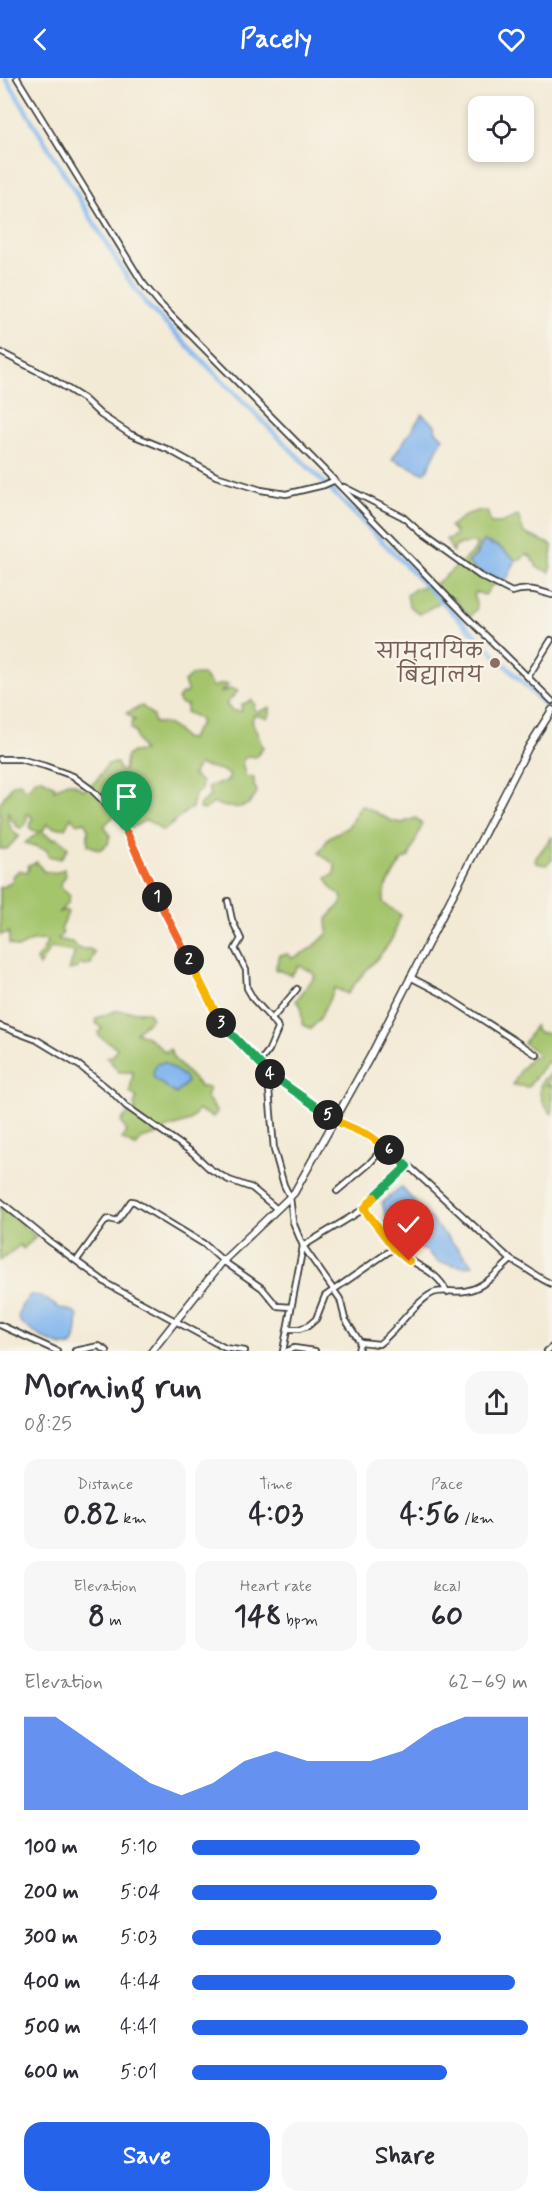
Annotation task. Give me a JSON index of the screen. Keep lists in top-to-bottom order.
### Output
{
  "places": ["सामुदायिक बिद्यालय"],
  "page": {
    "header": "Pacely",
    "pins": [
      "1",
      "2",
      "3",
      "4",
      "5",
      "6"
    ],
    "heading": ["Morning run", "08:25"],
    "stats": [
      ["Distance", "0.82 km"],
      ["Time", "4:03"],
      ["Pace", "4:56 /km"],
      ["Elevation", "8 m"],
      ["Heart rate", "148 bpm"],
      ["kcal", "60"]
    ],
    "chart": ["Elevation", "62–69 m"],
    "list": [
      {
        "name": "100 m",
        "note": "5:10"
      },
      {
        "name": "200 m",
        "note": "5:04"
      },
      {
        "name": "300 m",
        "note": "5:03"
      },
      {
        "name": "400 m",
        "note": "4:44"
      },
      {
        "name": "500 m",
        "note": "4:41"
      },
      {
        "name": "600 m",
        "note": "5:01"
      }
    ],
    "buttons": ["Save", "Share"]
  }
}
